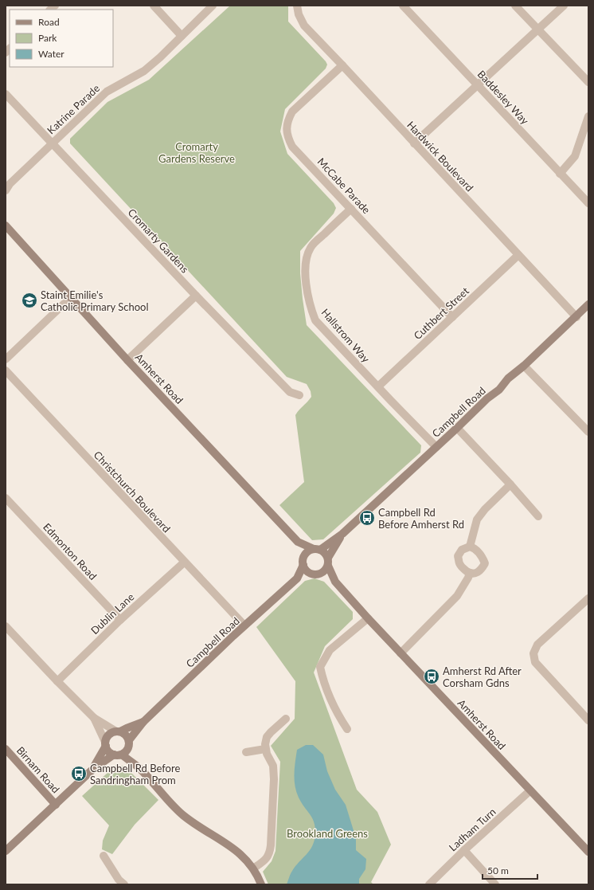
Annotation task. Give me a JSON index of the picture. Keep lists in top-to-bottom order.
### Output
{
  "streets": {
    "street": [
      "Baddesley Way",
      "Katrine Parade",
      "Hardwick Boulevard",
      "McCabe Parade",
      "Cromarty Gardens",
      "Cuthbert Street",
      "Hallstrom Way",
      "Amherst Road",
      "Campbell Road",
      "Christchurch Boulevard",
      "Edmonton Road",
      "Dublin Lane",
      "Birnam Road",
      "Ladham Turn"
    ]
  },
  "crossings": [
    ["Katrine Parade", "Cromarty Gardens"],
    ["Hardwick Boulevard", "McCabe Parade"],
    ["Hardwick Boulevard", "Cuthbert Street"],
    ["Hardwick Boulevard", "Campbell Road"],
    ["McCabe Parade", "Cuthbert Street"],
    ["McCabe Parade", "Hallstrom Way"],
    ["Cuthbert Street", "Hallstrom Way"],
    ["Hallstrom Way", "Campbell Road"],
    ["Amherst Road", "Campbell Road"],
    ["Amherst Road", "Ladham Turn"],
    ["Campbell Road", "Christchurch Boulevard"],
    ["Campbell Road", "Birnam Road"],
    ["Christchurch Boulevard", "Dublin Lane"],
    ["Edmonton Road", "Dublin Lane"]
  ],
  "parks": ["Cromarty Gardens Reserve", "Brookland Greens"],
  "places": {
    "school or university": ["Staint Emilie's Catholic Primary School"],
    "bus stop": ["Campbell Rd Before Amherst Rd", "Amherst Rd After Corsham Gdns", "Campbell Rd Before Sandringham Prom"]
  },
  "legend": ["Road", "Park", "Water"],
  "scale_bar": "50 m"
}
